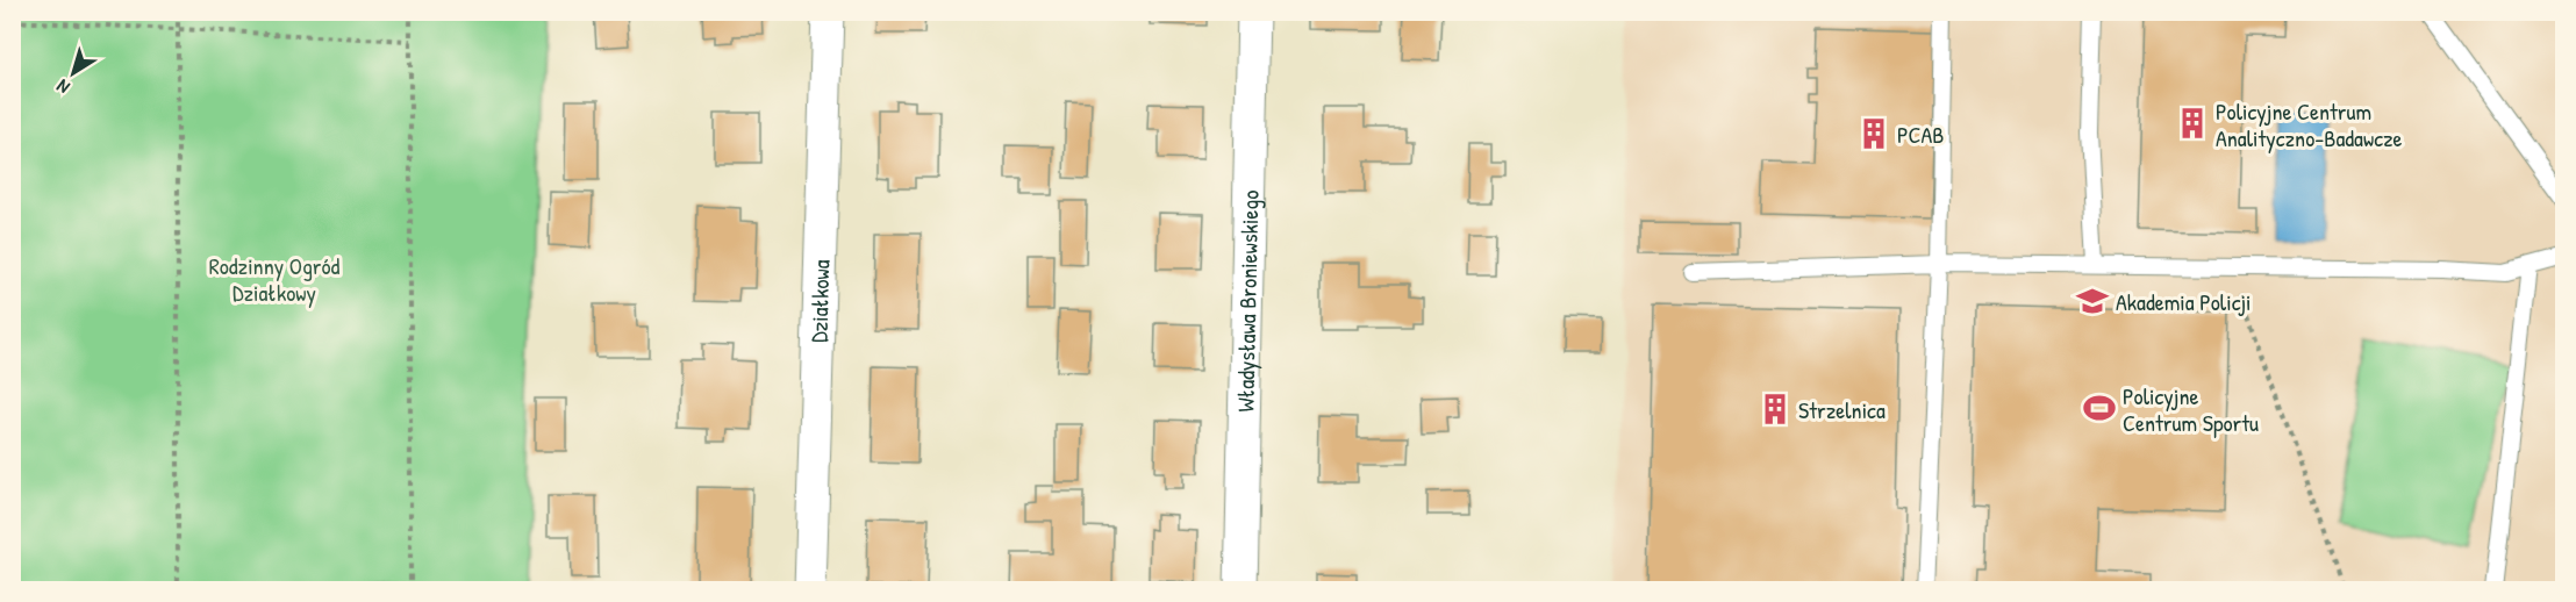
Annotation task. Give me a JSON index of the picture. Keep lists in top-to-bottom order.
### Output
{
  "streets": {
    "street": ["Działkowa", "Władysława Broniewskiego"]
  },
  "parks": ["Rodzinny Ogród Działkowy"],
  "places": {
    "building": ["Policyjne Centrum Analityczno-Badawcze", "PCAB", "Strzelnica"],
    "school or university": ["Akademia Policji"],
    "sports": ["Policyjne Centrum Sportu"]
  },
  "north": "bottom left"
}
